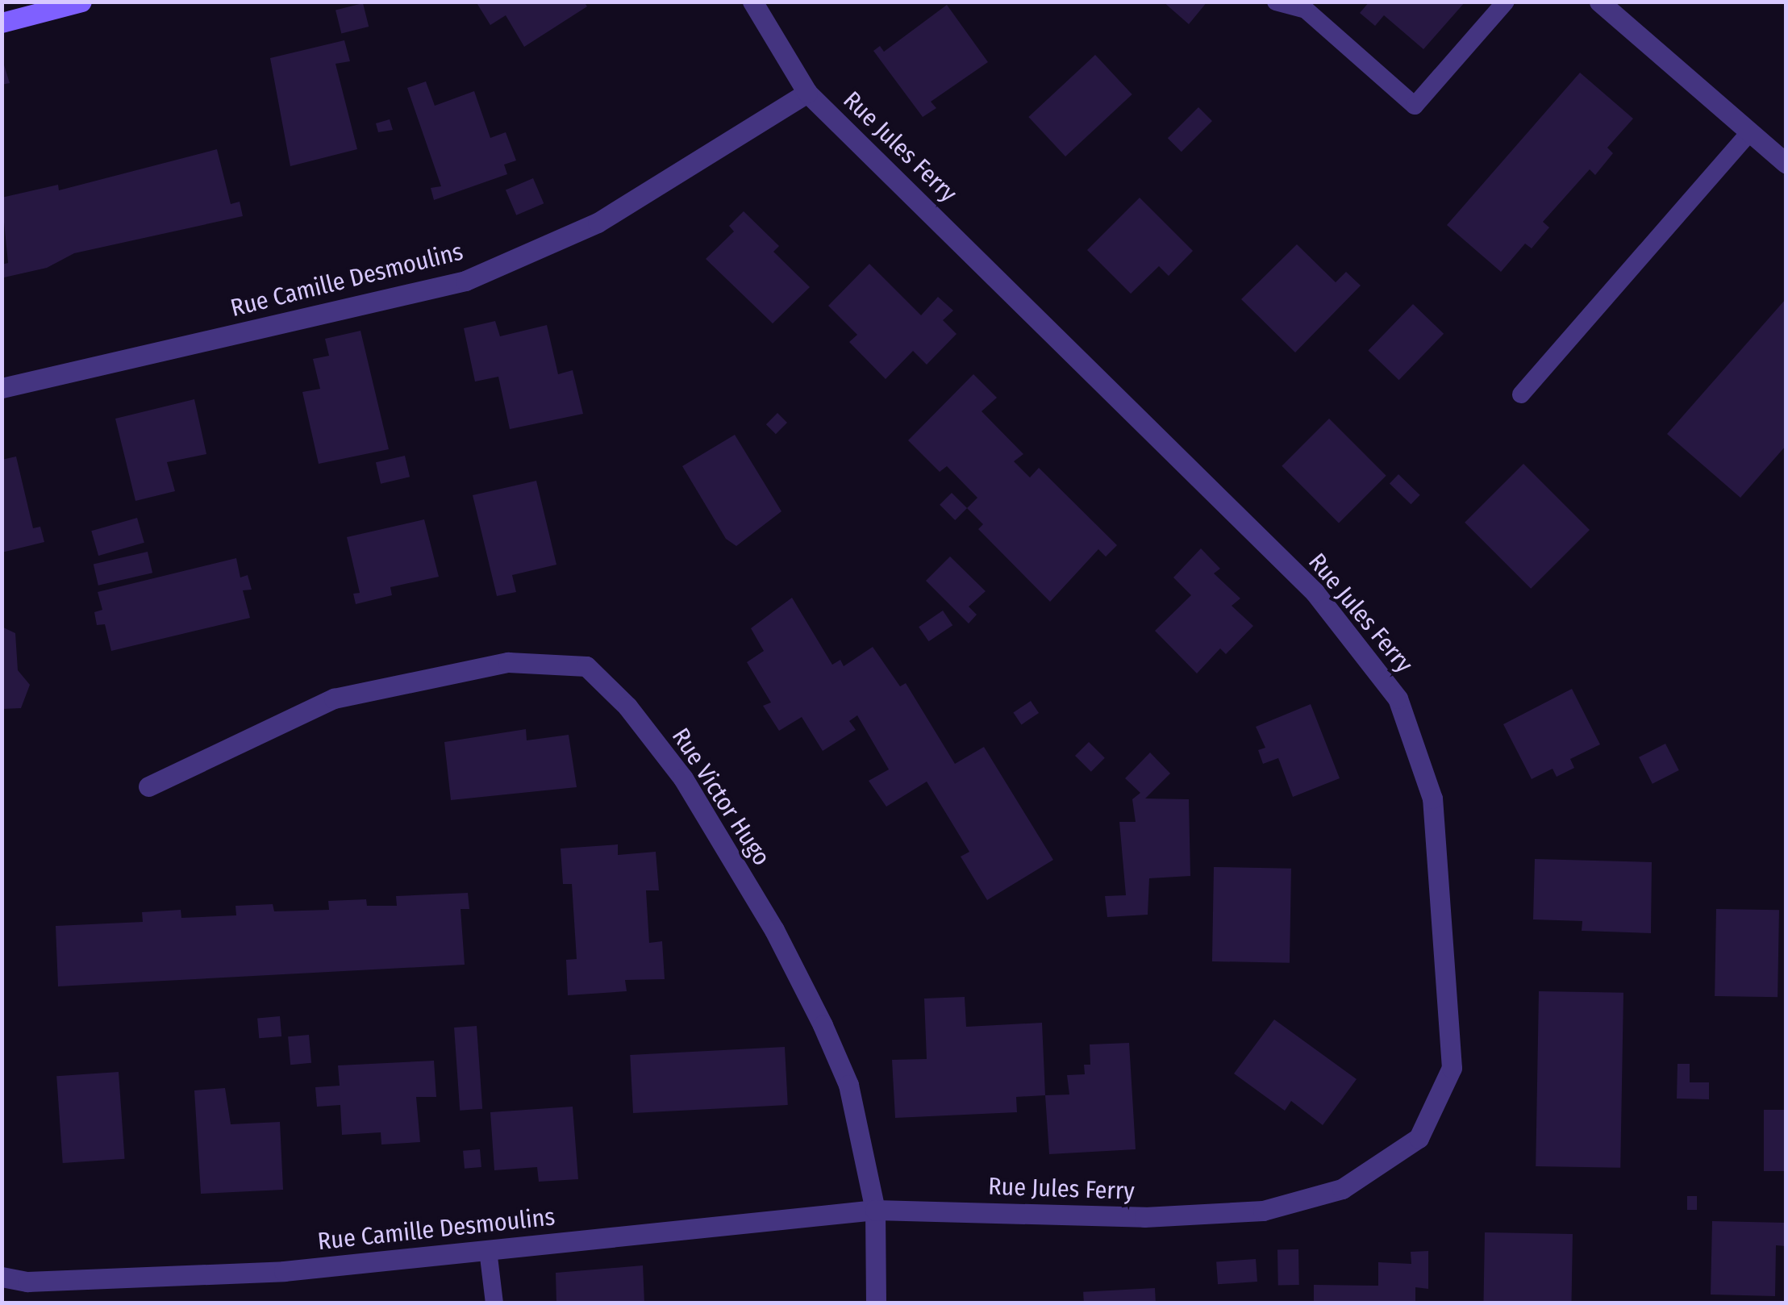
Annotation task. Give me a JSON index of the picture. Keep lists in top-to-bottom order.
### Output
{
  "streets": {
    "street": ["Rue Jules Ferry", "Rue Camille Desmoulins", "Rue Victor Hugo"]
  },
  "crossings": [
    ["Rue Jules Ferry", "Rue Camille Desmoulins"],
    ["Rue Jules Ferry", "Rue Victor Hugo"],
    ["Rue Camille Desmoulins", "Rue Victor Hugo"]
  ]
}
